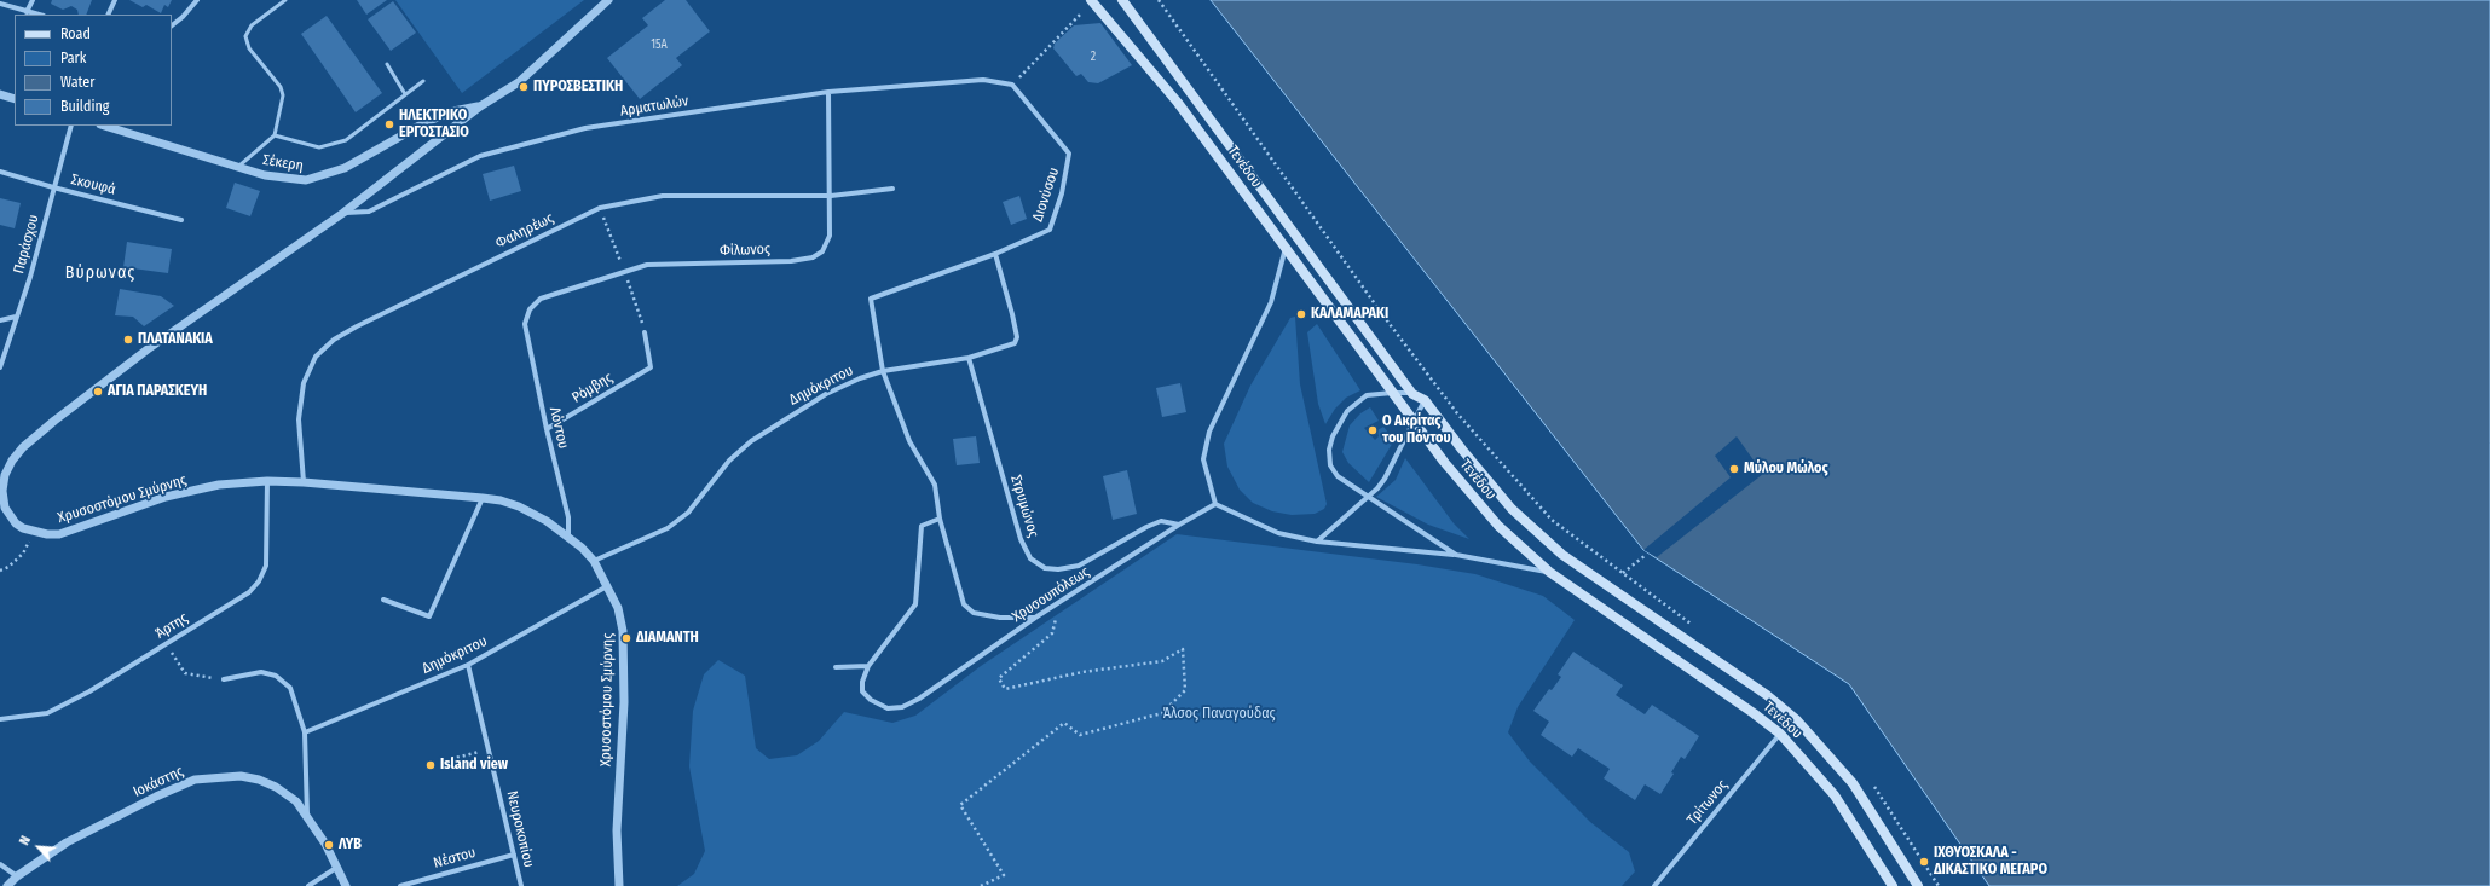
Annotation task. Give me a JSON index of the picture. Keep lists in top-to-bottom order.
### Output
{
  "streets": {
    "main road": ["Τενέδου"],
    "street": [
      "Αρματωλών",
      "Σέκερη",
      "Σκουφά",
      "Διονύσου",
      "Φαληρέως",
      "Παράσχου",
      "Φίλωνος",
      "Δημόκριτου",
      "Ρόμβης",
      "Λόντου",
      "Χρυσοστόμου Σμύρνης",
      "Στρυμώνος",
      "Χρυσουπόλεως",
      "Άρτης",
      "Ιοκάστης",
      "Τρίτωνος",
      "Νευροκοπίου",
      "Νέστου"
    ]
  },
  "crossings": [
    ["Αρματωλών", "Διονύσου"],
    ["Αρματωλών", "Φίλωνος"],
    ["Αρματωλών", "Χρυσοστόμου Σμύρνης"],
    ["Σέκερη", "Χρυσοστόμου Σμύρνης"],
    ["Τενέδου", "Τρίτωνος"],
    ["Σκουφά", "Παράσχου"],
    ["Διονύσου", "Δημόκριτου"],
    ["Φαληρέως", "Φίλωνος"],
    ["Φαληρέως", "Χρυσοστόμου Σμύρνης"],
    ["Φίλωνος", "Λόντου"],
    ["Δημόκριτου", "Χρυσοστόμου Σμύρνης"],
    ["Δημόκριτου", "Στρυμώνος"],
    ["Δημόκριτου", "Νευροκοπίου"],
    ["Ρόμβης", "Λόντου"],
    ["Λόντου", "Χρυσοστόμου Σμύρνης"],
    ["Χρυσοστόμου Σμύρνης", "Άρτης"],
    ["Στρυμώνος", "Χρυσουπόλεως"],
    ["Νευροκοπίου", "Νέστου"]
  ],
  "districts": ["Βύρωνας"],
  "parks": ["Άλσος Παναγούδας"],
  "places": [
    "ΠΥΡΟΣΒΕΣΤΙΚΗ",
    "ΗΛΕΚΤΡΙΚΟ ΕΡΓΟΣΤΑΣΙΟ",
    "ΚΑΛΑΜΑΡΑΚΙ",
    "ΠΛΑΤΑΝΑΚΙΑ",
    "ΑΓΙΑ ΠΑΡΑΣΚΕΥΗ",
    "Ο Ακρίτας του Πόντου",
    "Μύλου Μώλος",
    "ΔΙΑΜΑΝΤΗ",
    "Island view",
    "ΛΥΒ",
    "ΙΧΘΥΟΣΚΑΛΑ - ΔΙΚΑΣΤΙΚΟ ΜΕΓΑΡΟ"
  ],
  "house_numbers": ["15Α", "2"],
  "legend": [
    "Road",
    "Park",
    "Water",
    "Building"
  ],
  "north": "top left"
}
